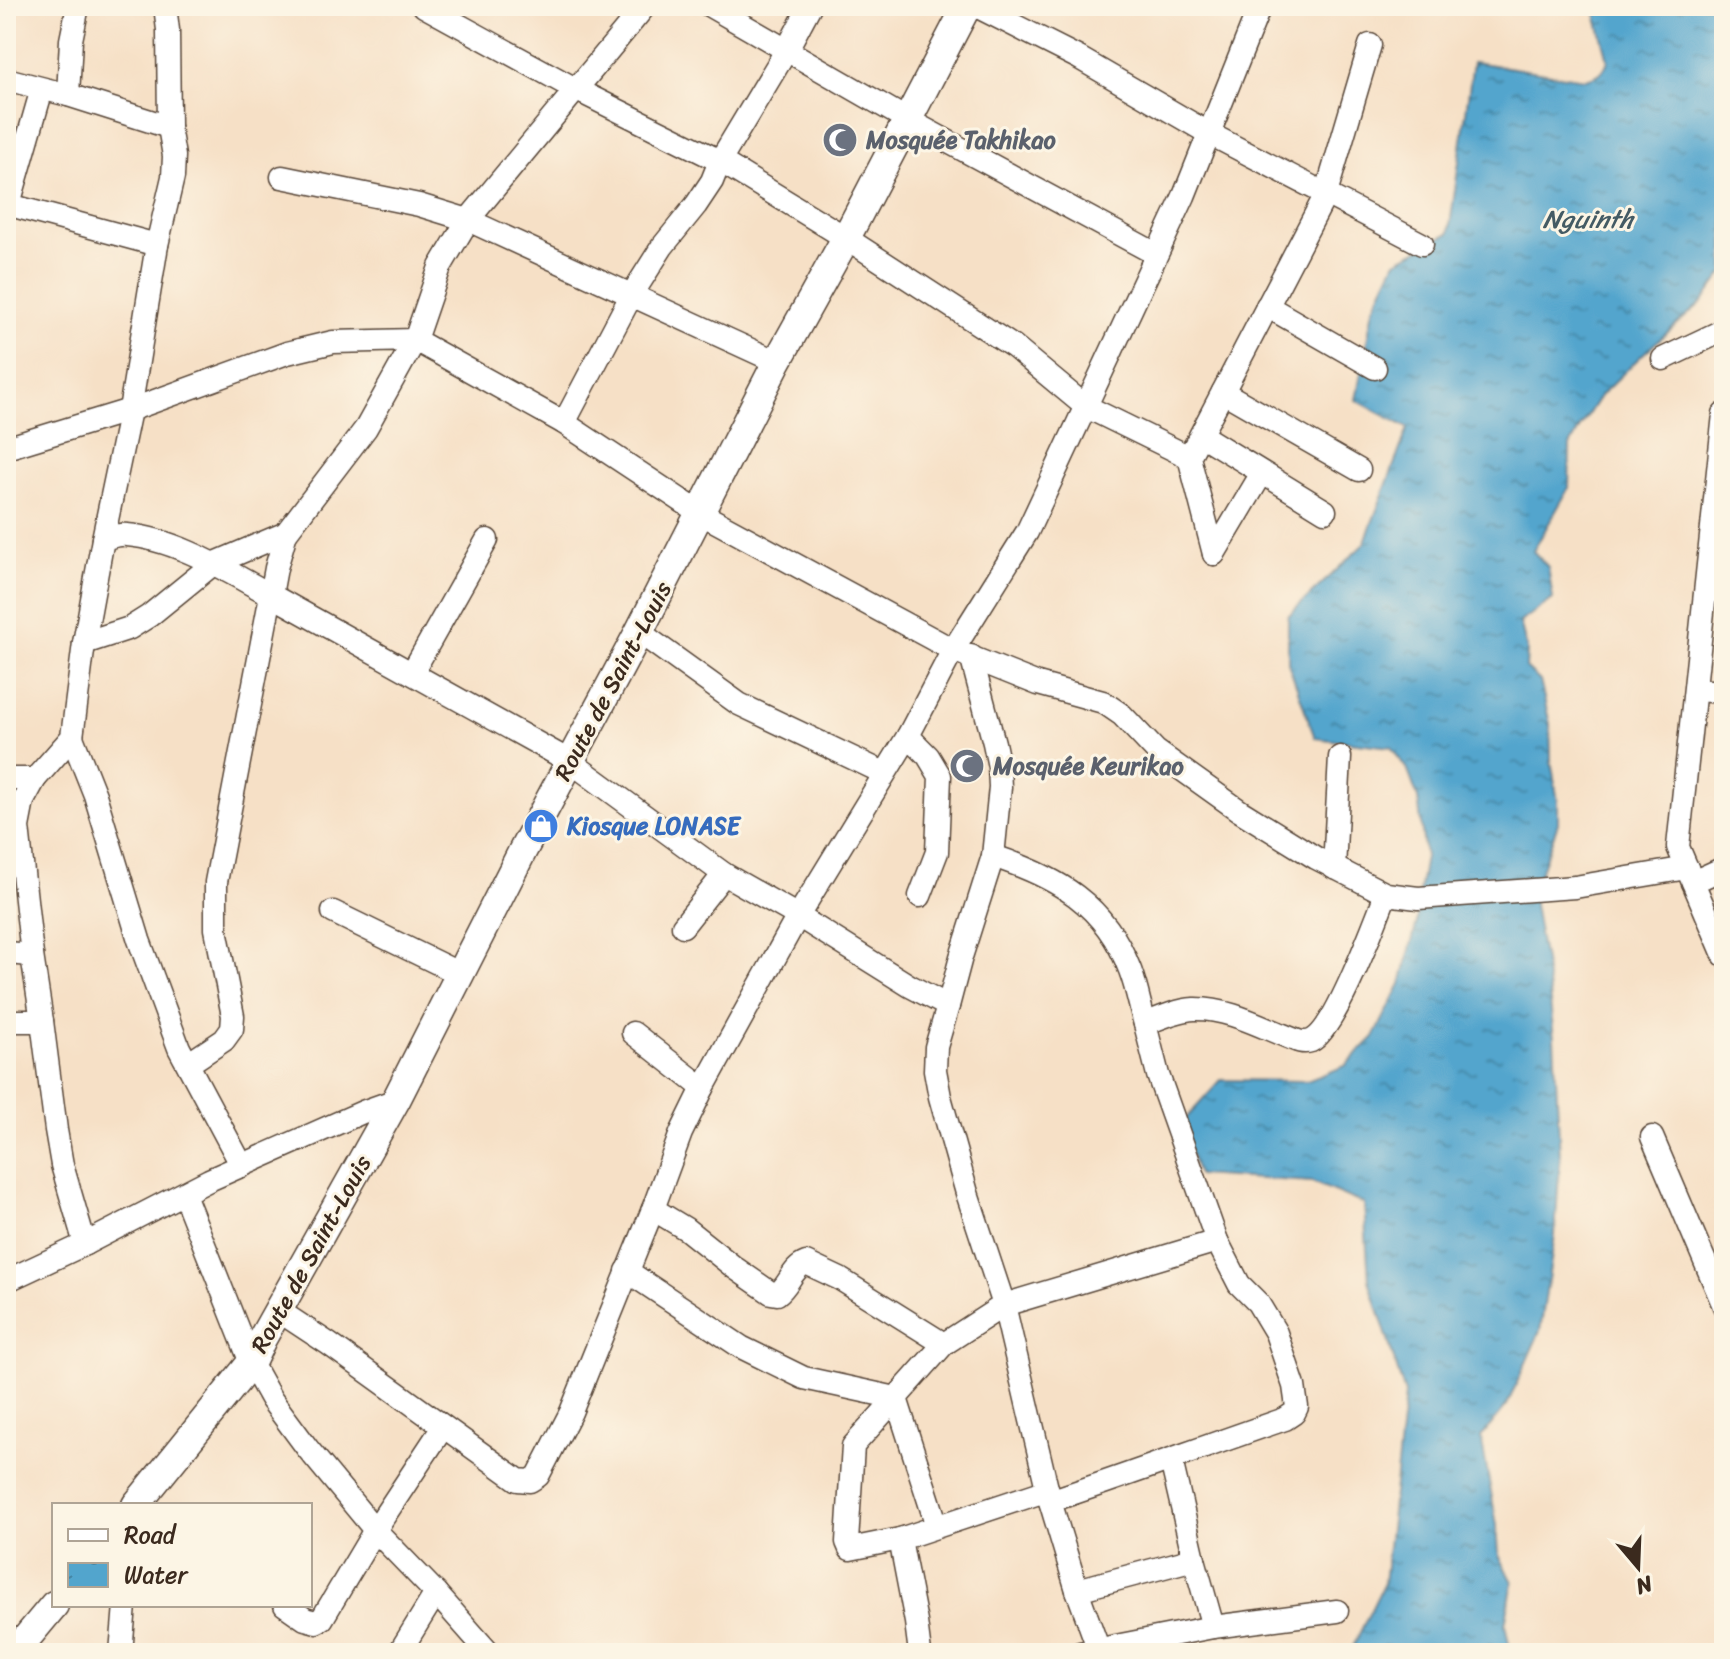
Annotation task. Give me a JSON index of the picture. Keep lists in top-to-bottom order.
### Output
{
  "streets": {
    "main road": ["Route de Saint-Louis"]
  },
  "water": ["Nguinth"],
  "places": {
    "mosque": ["Mosquée Takhikao", "Mosquée Keurikao"],
    "shop": ["Kiosque LONASE"]
  },
  "legend": ["Road", "Water"],
  "north": "bottom"
}
